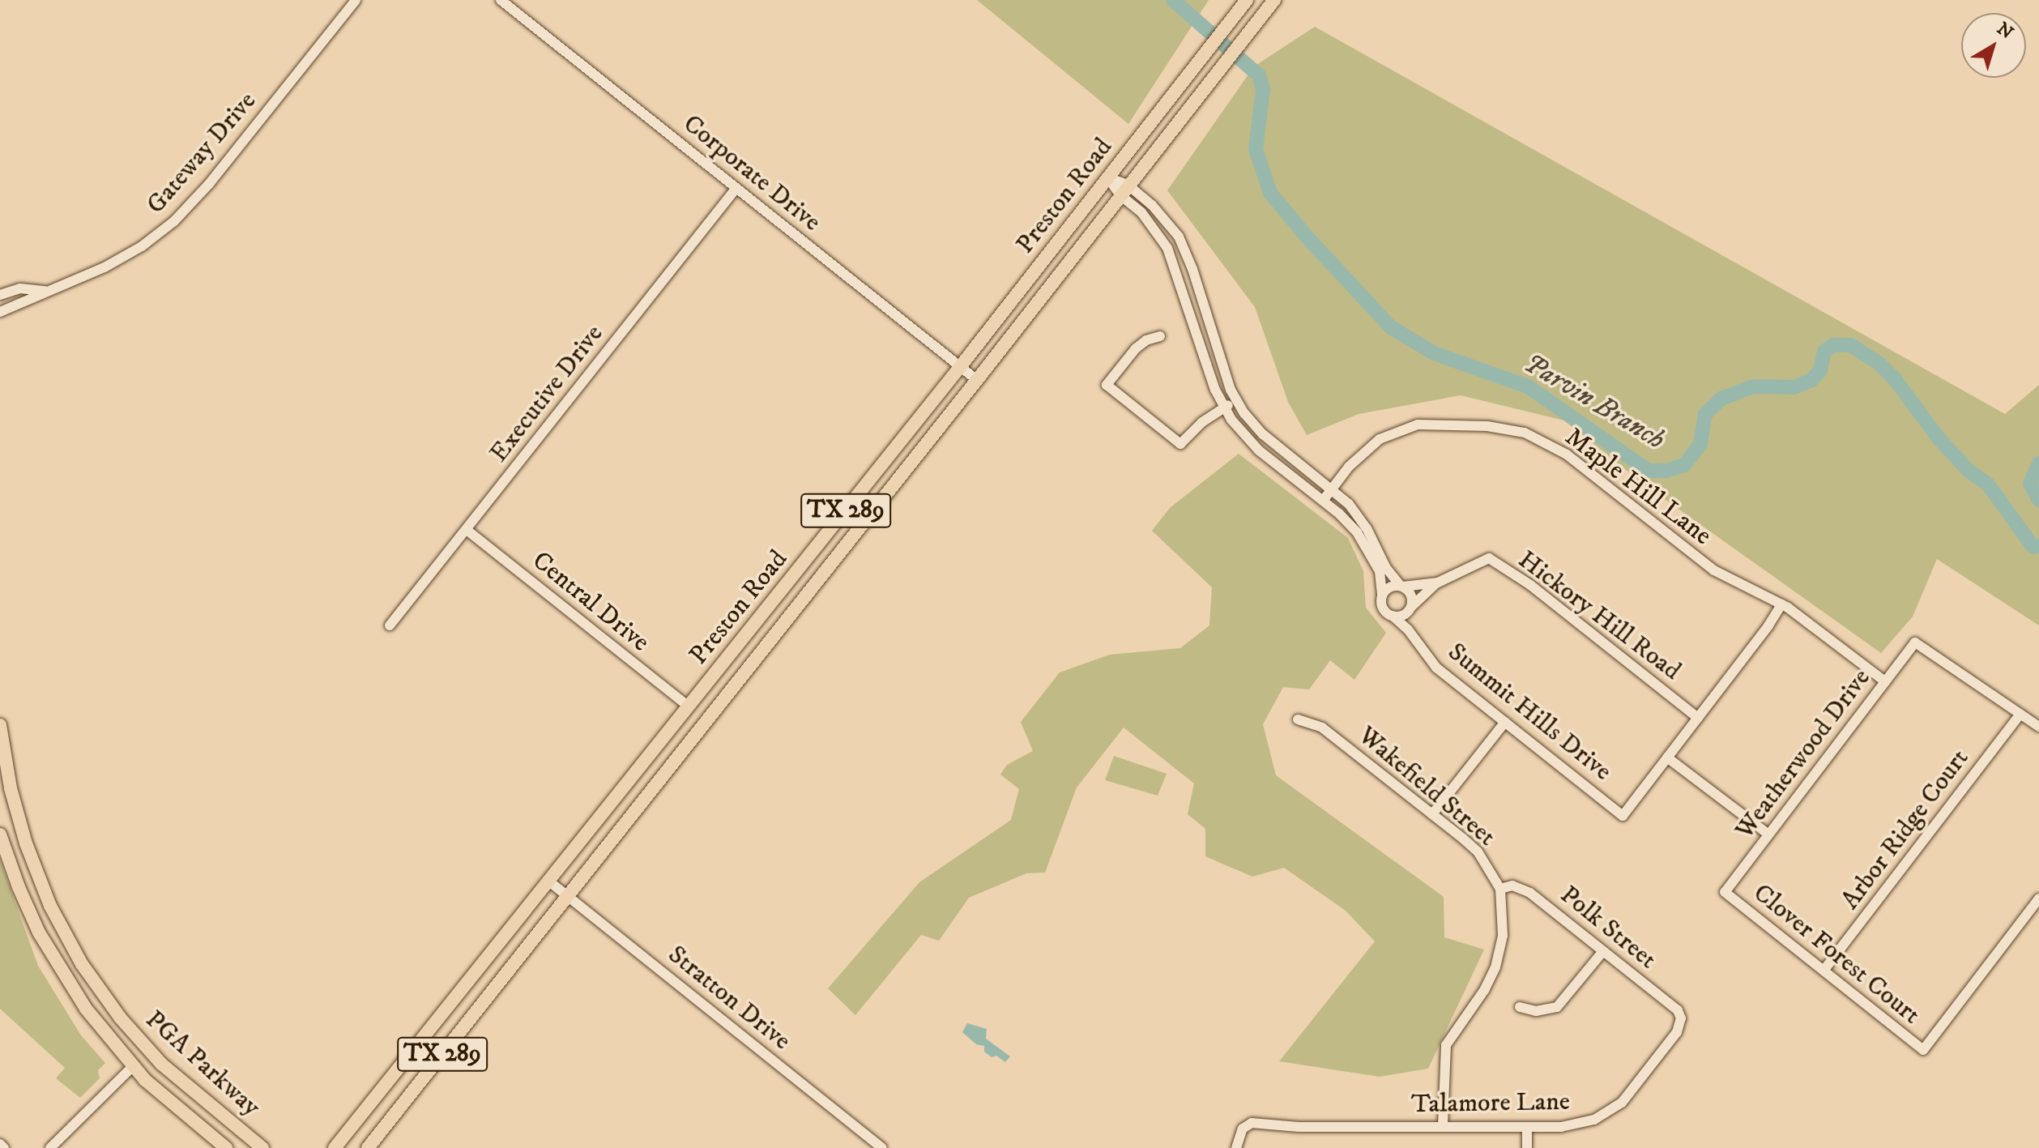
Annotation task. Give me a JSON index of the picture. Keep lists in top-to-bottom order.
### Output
{
  "streets": {
    "main road": ["Preston Road", "TX 289", "PGA Parkway"],
    "street": [
      "Gateway Drive",
      "Corporate Drive",
      "Executive Drive",
      "Maple Hill Lane",
      "Central Drive",
      "Hickory Hill Road",
      "Summit Hills Drive",
      "Weatherwood Drive",
      "Wakefield Street",
      "Arbor Ridge Court",
      "Polk Street",
      "Clover Forest Court",
      "Stratton Drive",
      "Talamore Lane"
    ]
  },
  "crossings": [
    ["Corporate Drive", "Preston Road"],
    ["Corporate Drive", "Executive Drive"],
    ["Preston Road", "Central Drive"],
    ["Preston Road", "Stratton Drive"],
    ["Executive Drive", "Central Drive"],
    ["Maple Hill Lane", "Weatherwood Drive"],
    ["Hickory Hill Road", "Summit Hills Drive"],
    ["Weatherwood Drive", "Arbor Ridge Court"],
    ["Weatherwood Drive", "Clover Forest Court"],
    ["Wakefield Street", "Polk Street"],
    ["Wakefield Street", "Talamore Lane"],
    ["Arbor Ridge Court", "Clover Forest Court"],
    ["Polk Street", "Talamore Lane"]
  ],
  "water": ["Parvin Branch"],
  "north": "top right"
}
